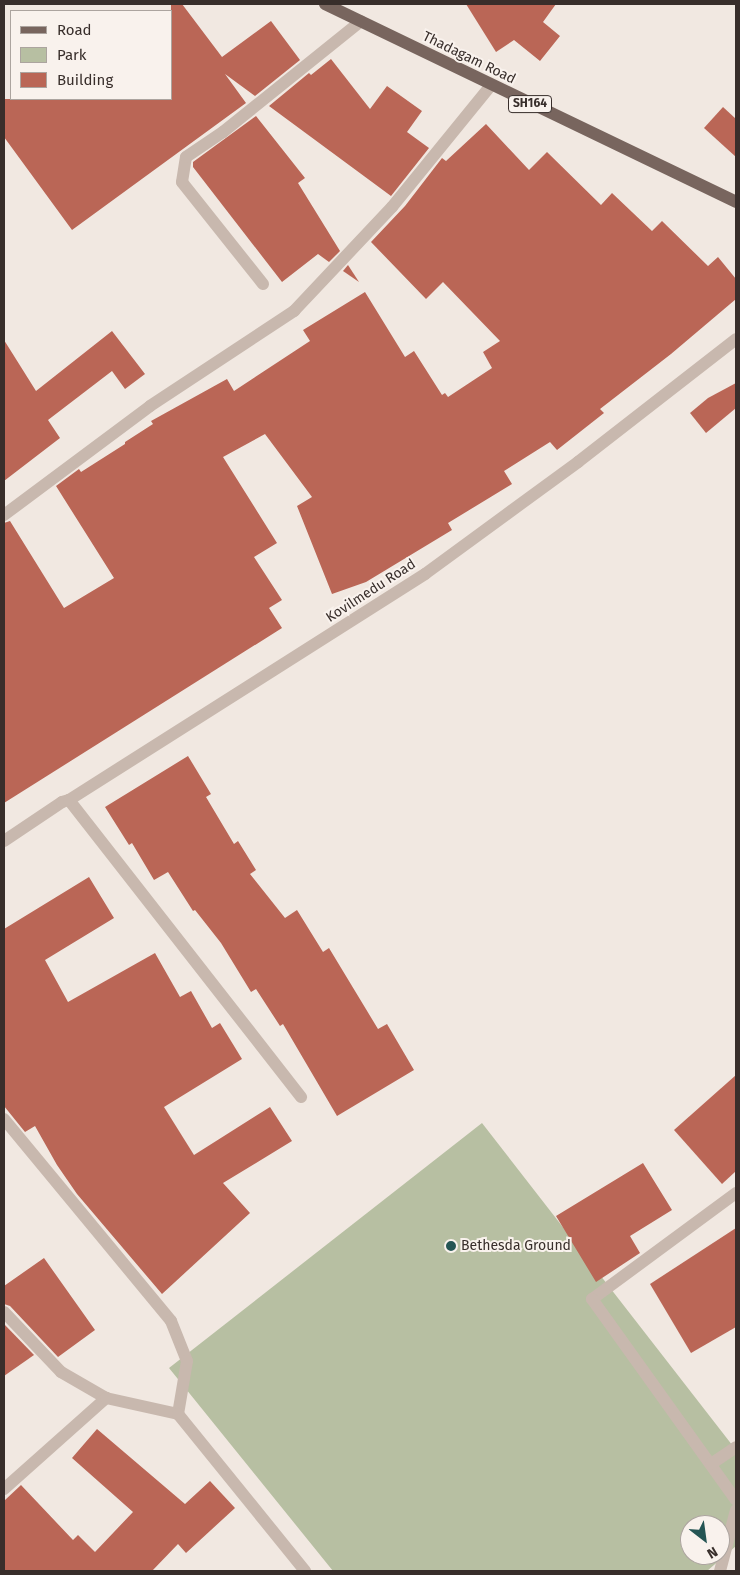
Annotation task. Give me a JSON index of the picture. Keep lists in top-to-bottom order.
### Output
{
  "streets": {
    "main road": ["Thadagam Road", "SH164"],
    "street": ["Kovilmedu Road"]
  },
  "places": ["Bethesda Ground"],
  "legend": ["Road", "Park", "Building"],
  "north": "bottom right"
}
